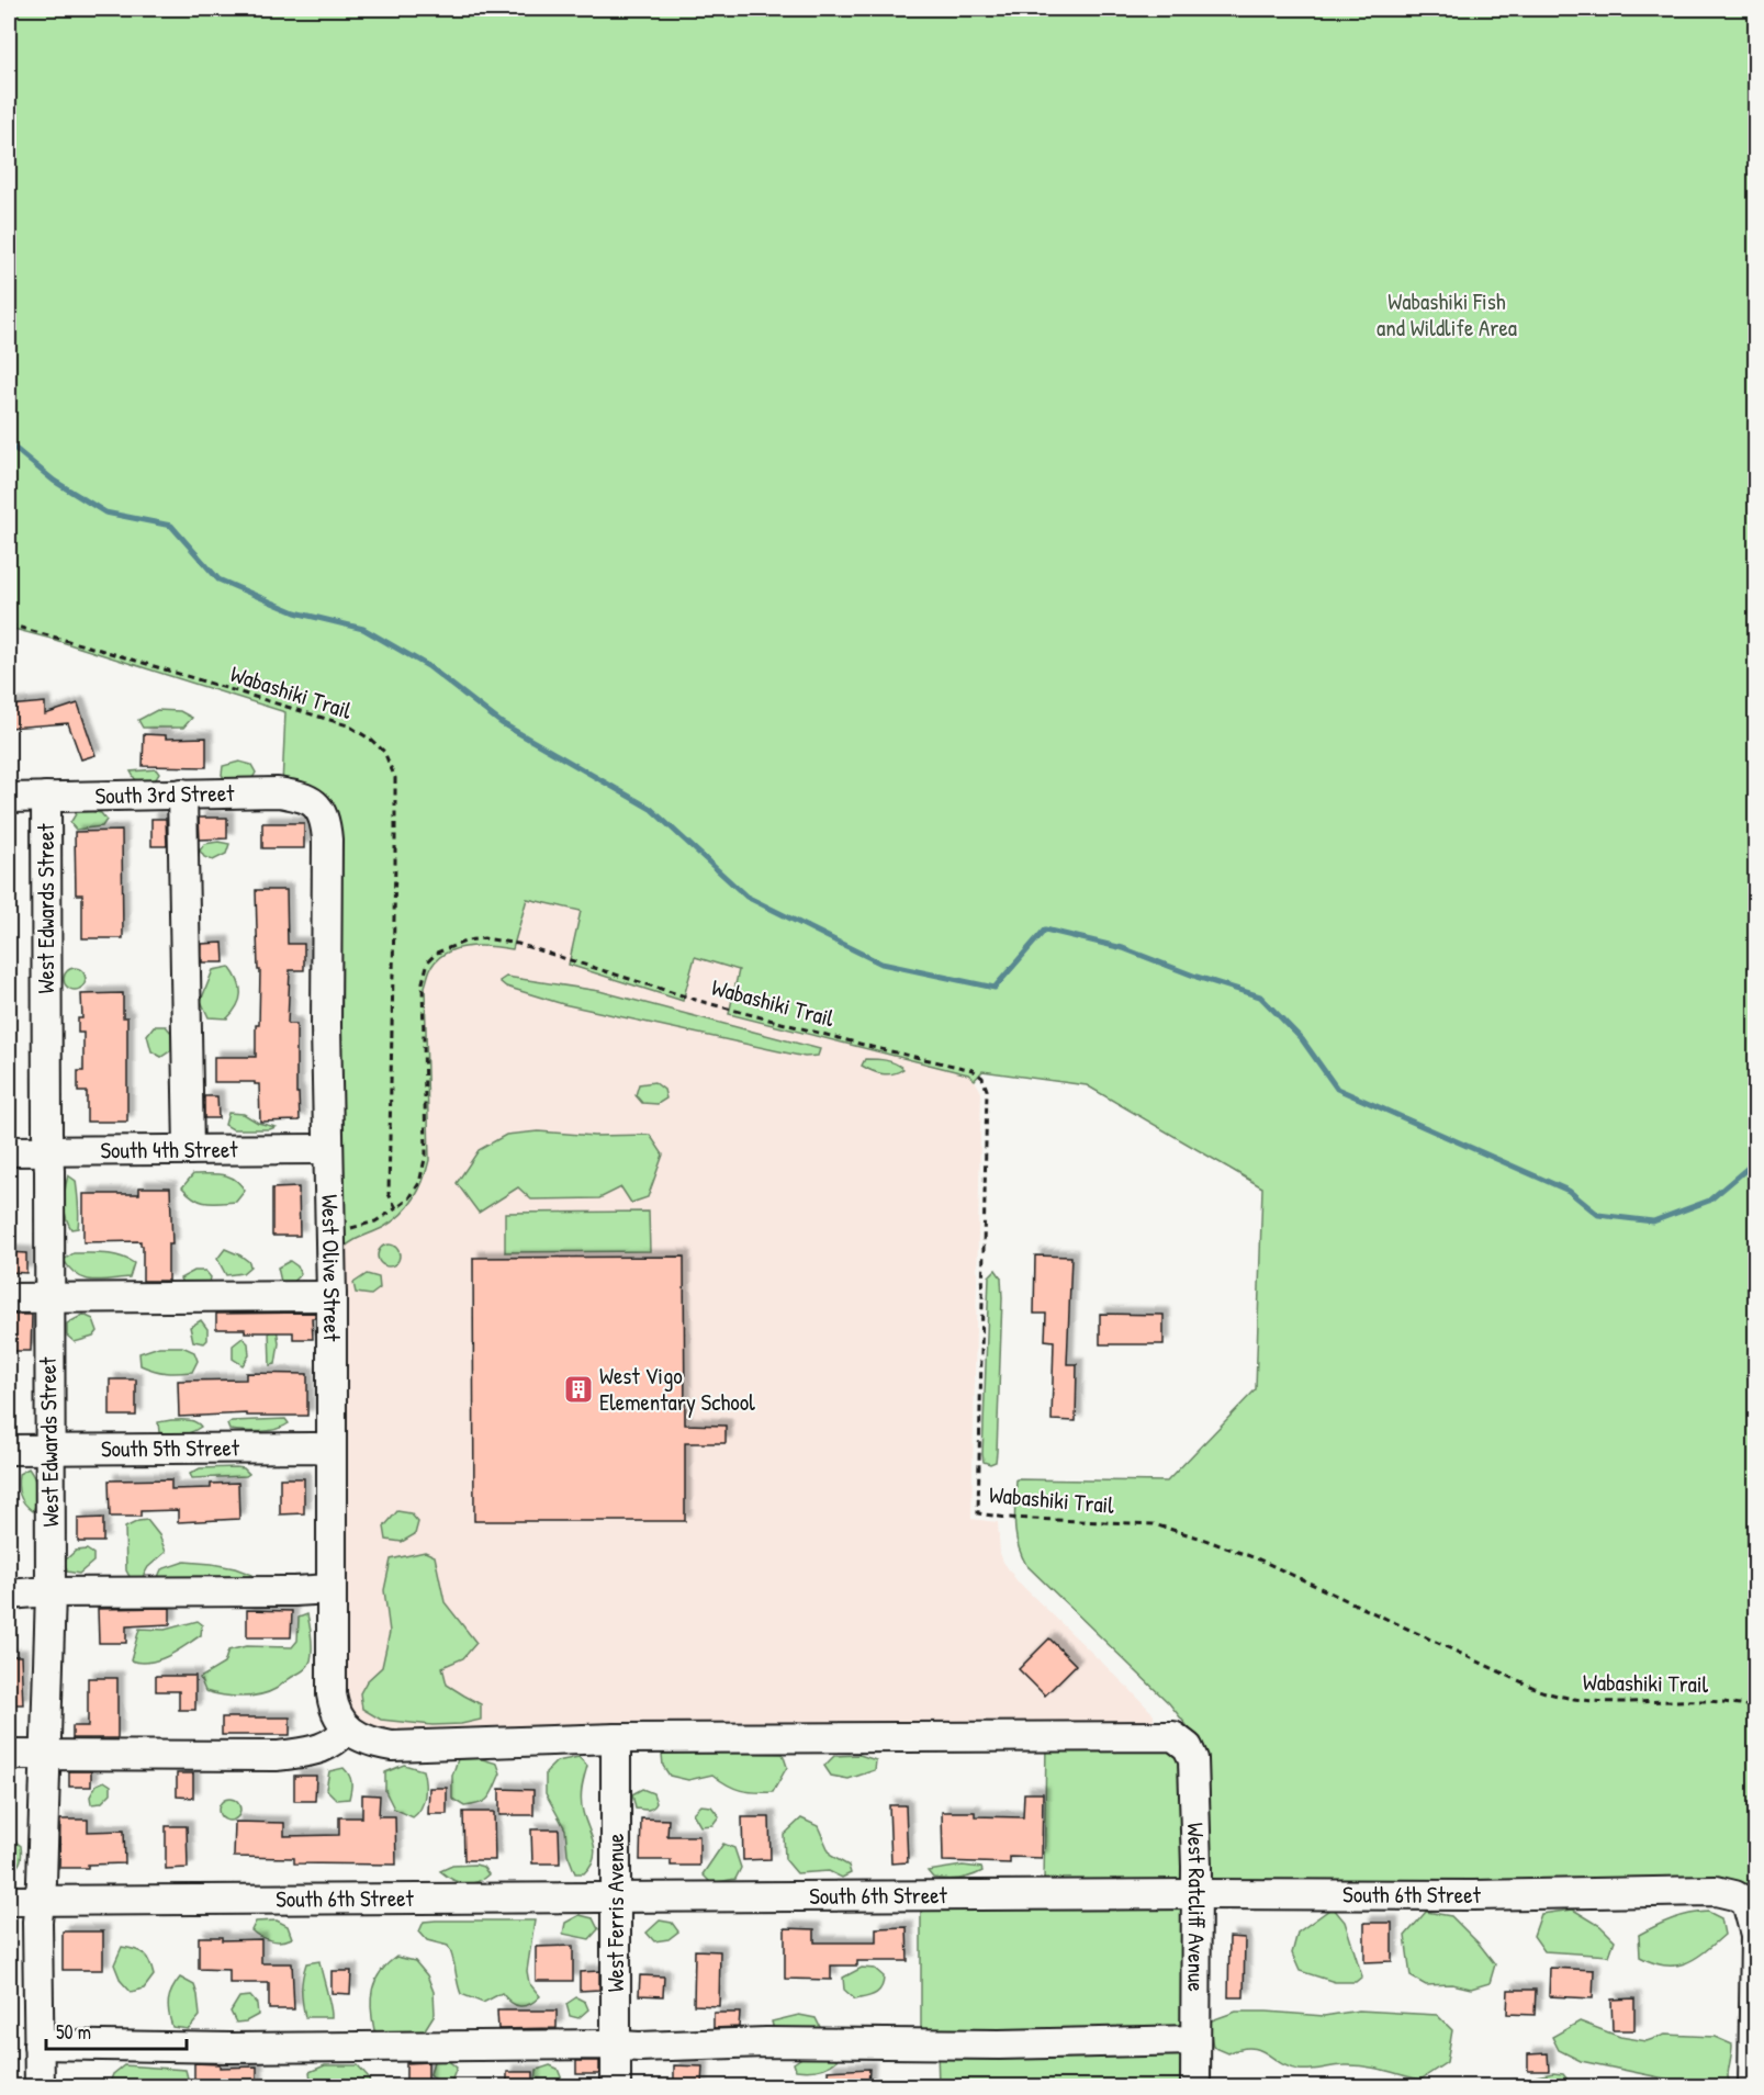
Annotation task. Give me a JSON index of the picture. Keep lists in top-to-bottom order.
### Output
{
  "streets": {
    "street": [
      "South 3rd Street",
      "West Edwards Street",
      "South 4th Street",
      "West Olive Street",
      "South 5th Street",
      "South 6th Street",
      "West Ratcliff Avenue",
      "West Ferris Avenue"
    ],
    "path": ["Wabashiki Trail"]
  },
  "crossings": [
    ["South 3rd Street", "West Edwards Street"],
    ["South 3rd Street", "West Olive Street"],
    ["West Edwards Street", "South 4th Street"],
    ["West Edwards Street", "South 5th Street"],
    ["West Edwards Street", "South 6th Street"],
    ["South 4th Street", "West Olive Street"],
    ["West Olive Street", "South 5th Street"],
    ["South 6th Street", "West Ratcliff Avenue"],
    ["South 6th Street", "West Ferris Avenue"],
    ["West Ratcliff Avenue", "West Ferris Avenue"]
  ],
  "parks": ["Wabashiki Fish and Wildlife Area"],
  "places": {
    "building": ["West Vigo Elementary School"]
  },
  "scale_bar": "50 m"
}
